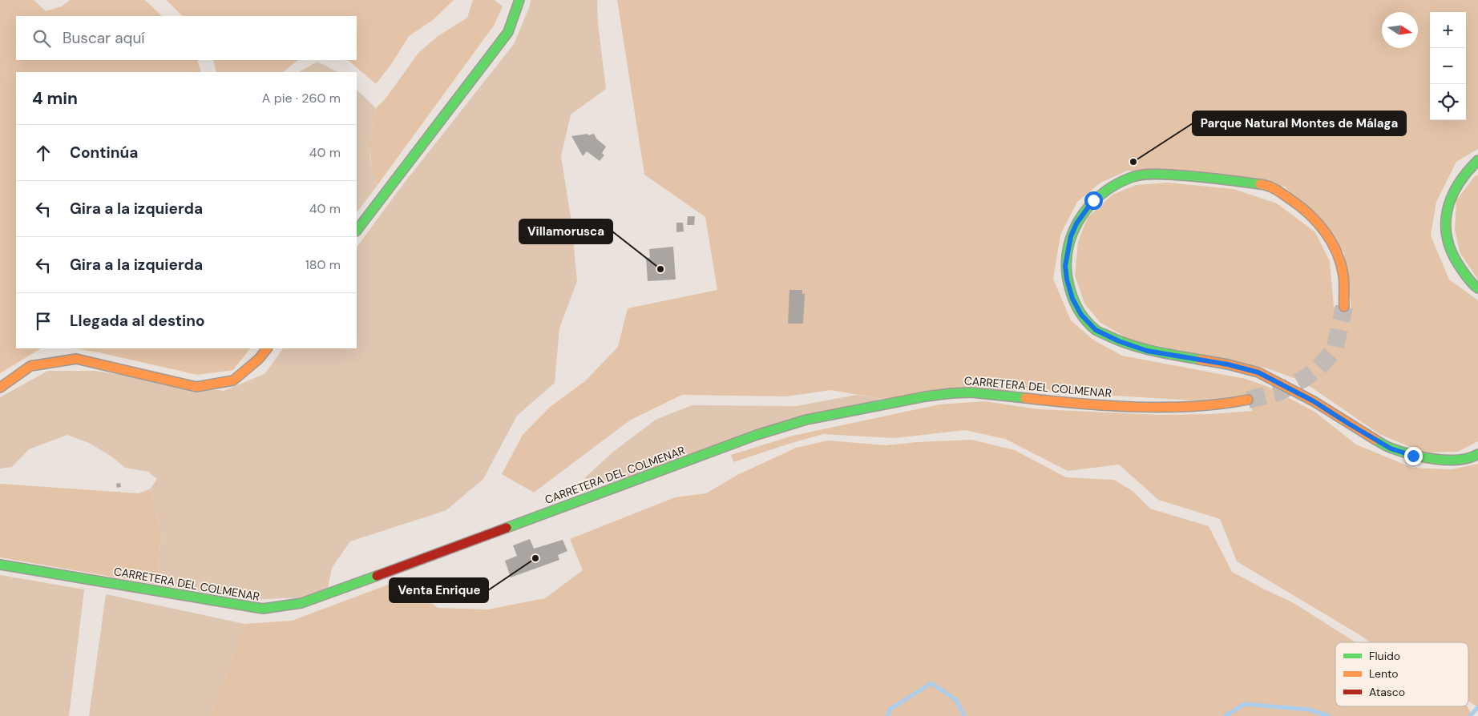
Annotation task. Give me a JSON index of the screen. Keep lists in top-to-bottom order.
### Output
{
  "streets": {
    "main road": ["CARRETERA DEL COLMENAR"]
  },
  "places": ["Parque Natural Montes de Málaga", "Villamorusca", "Venta Enrique"],
  "legend": ["Fluido", "Lento", "Atasco"],
  "north": "right",
  "page": {
    "map_buttons": ["+", "−"],
    "search": "Buscar aquí",
    "heading": ["4 min", "A pie · 260 m"],
    "list": [
      ["Continúa", "40 m"],
      ["Gira a la izquierda", "40 m"],
      ["Gira a la izquierda", "180 m"],
      "Llegada al destino"
    ]
  }
}
